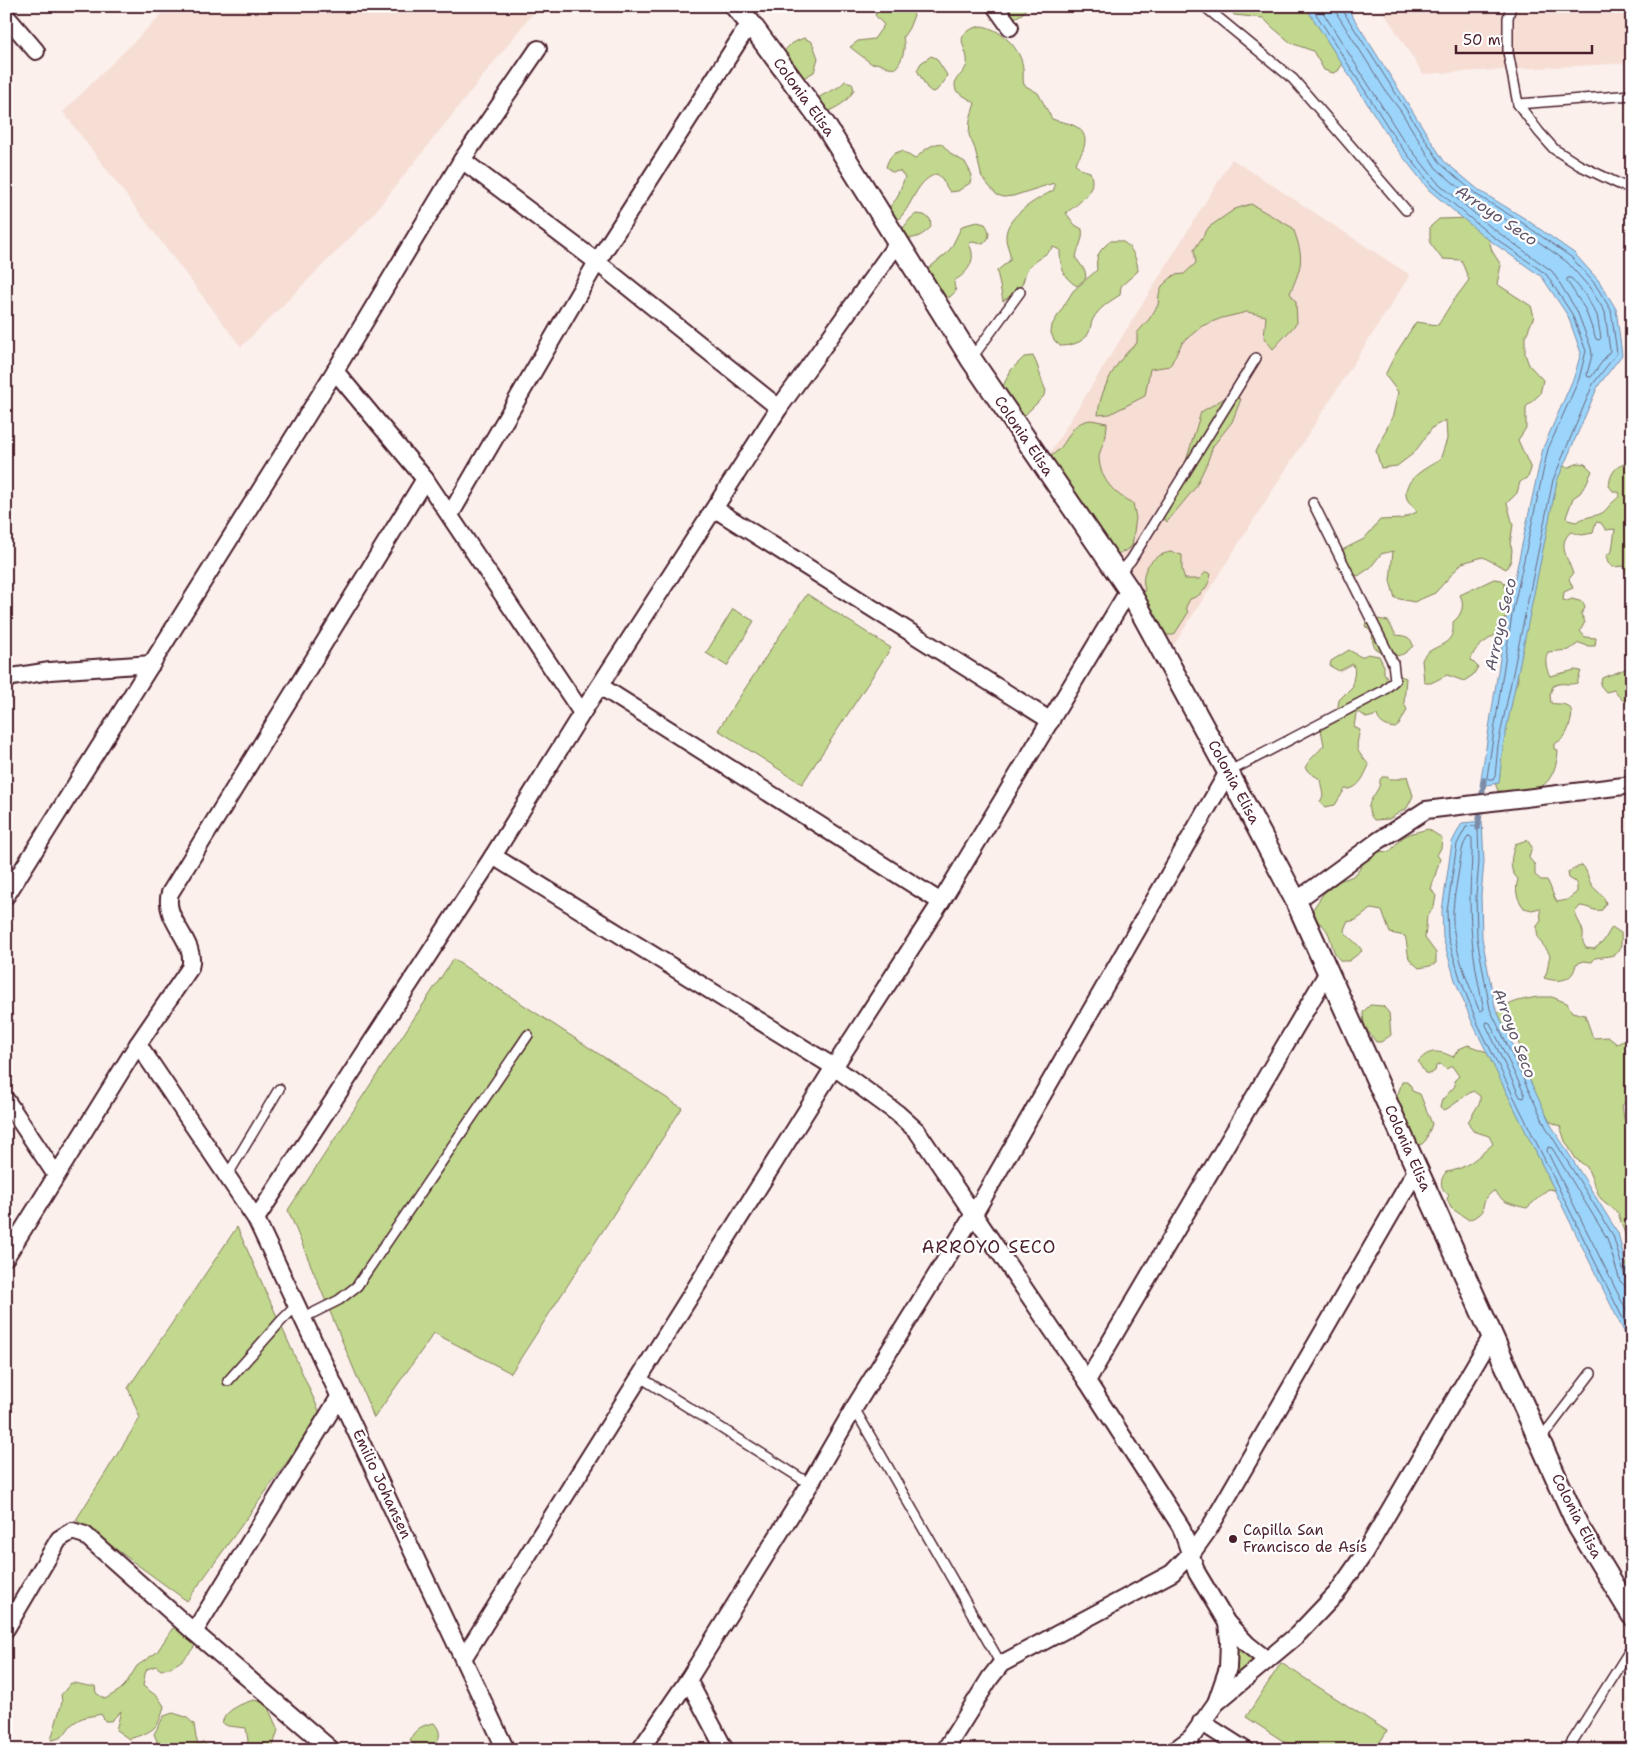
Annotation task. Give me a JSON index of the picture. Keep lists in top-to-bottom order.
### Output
{
  "streets": {
    "street": ["Colonia Elisa", "Emilio Johansen"]
  },
  "districts": ["ARROYO SECO"],
  "water": ["Arroyo Seco"],
  "places": ["Capilla San Francisco de Asís"],
  "scale_bar": "50 m"
}
